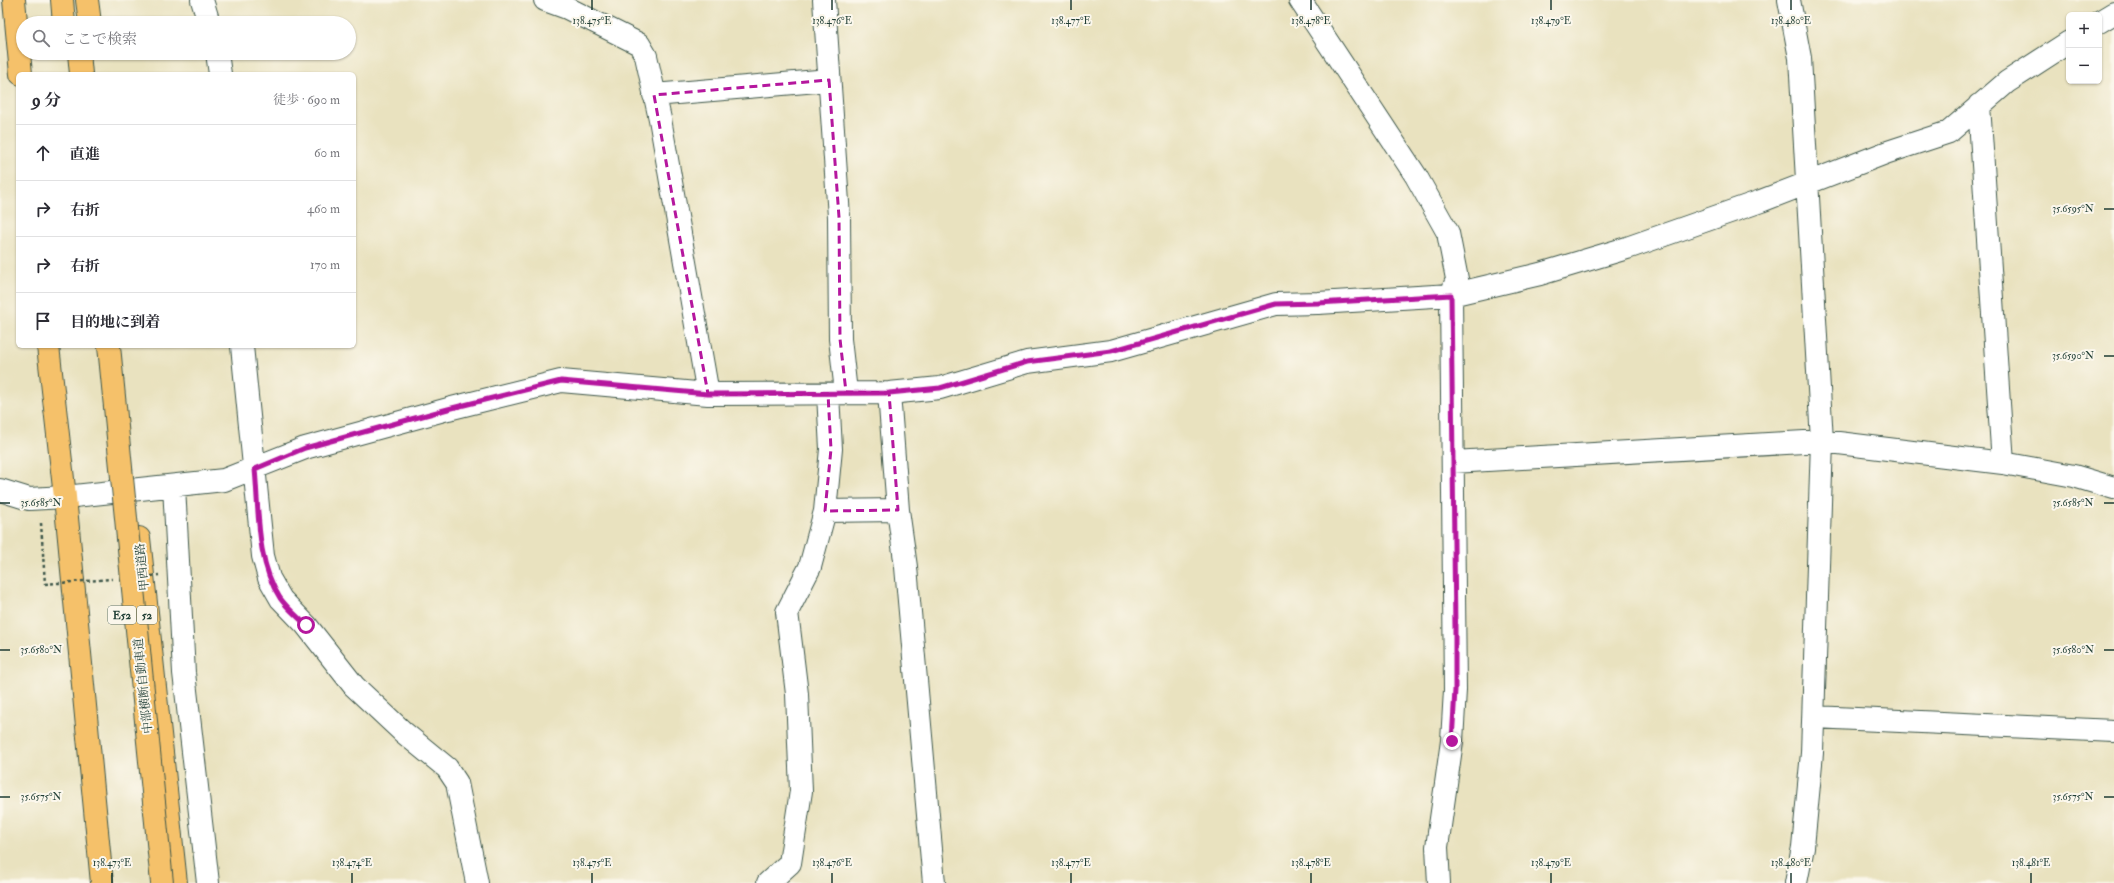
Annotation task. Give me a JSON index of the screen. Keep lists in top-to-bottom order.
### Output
{
  "streets": {
    "highway": [
      "甲西道路",
      "E52",
      "52",
      "中部横断自動車道"
    ]
  },
  "page": {
    "map_buttons": ["+", "−"],
    "search": "ここで検索",
    "heading": ["9 分", "徒歩 · 690 m"],
    "list": [
      ["直進", "60 m"],
      ["右折", "460 m"],
      ["右折", "170 m"],
      "目的地に到着"
    ]
  },
  "coordinates": [
    "138.475°E",
    "138.476°E",
    "138.477°E",
    "138.478°E",
    "138.479°E",
    "138.480°E",
    "35.6595°N",
    "35.6590°N",
    "35.6585°N",
    "35.6580°N",
    "35.6575°N",
    "138.473°E",
    "138.474°E",
    "138.481°E"
  ]
}
